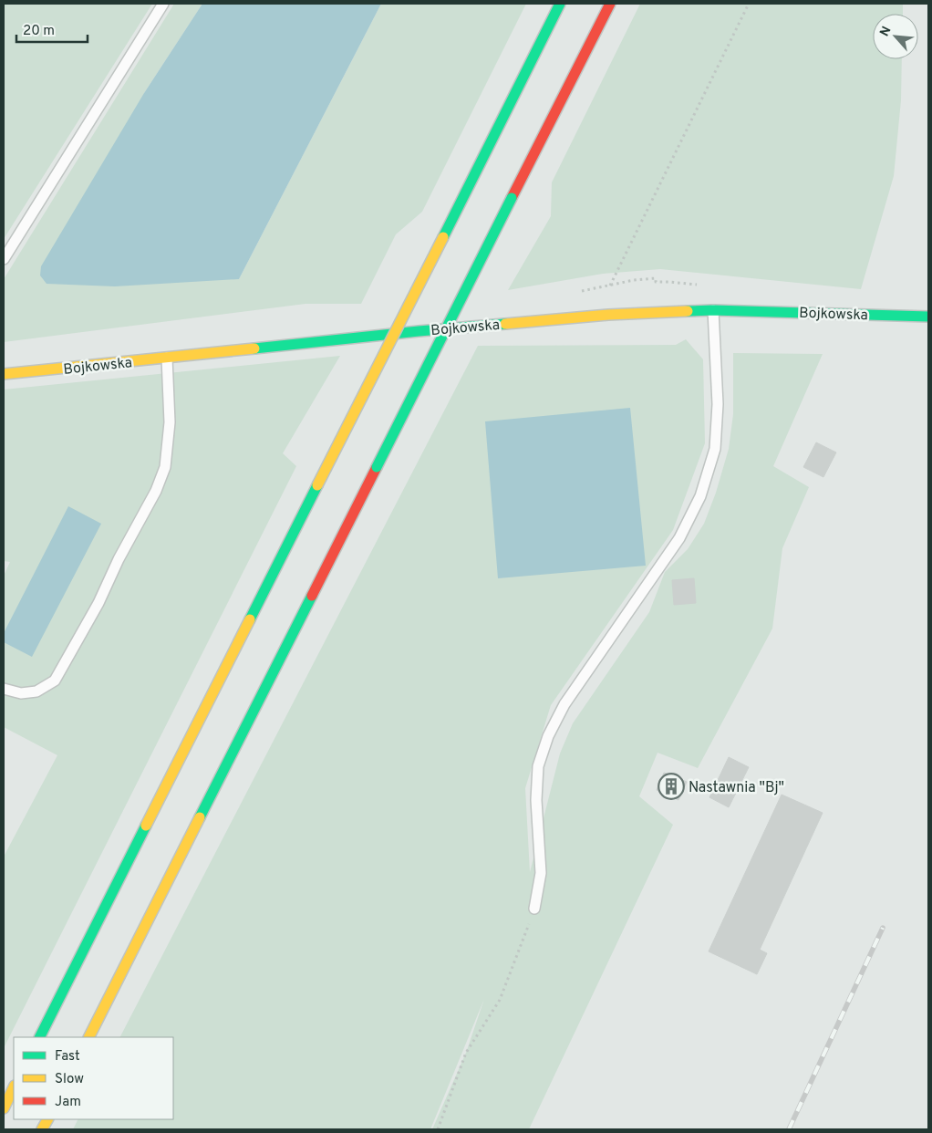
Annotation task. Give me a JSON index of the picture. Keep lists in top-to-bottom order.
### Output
{
  "streets": {
    "main road": ["Bojkowska"]
  },
  "places": {
    "building": ["Nastawnia \"Bj\""]
  },
  "legend": ["Fast", "Slow", "Jam"],
  "scale_bar": "20 m",
  "north": "top left"
}
